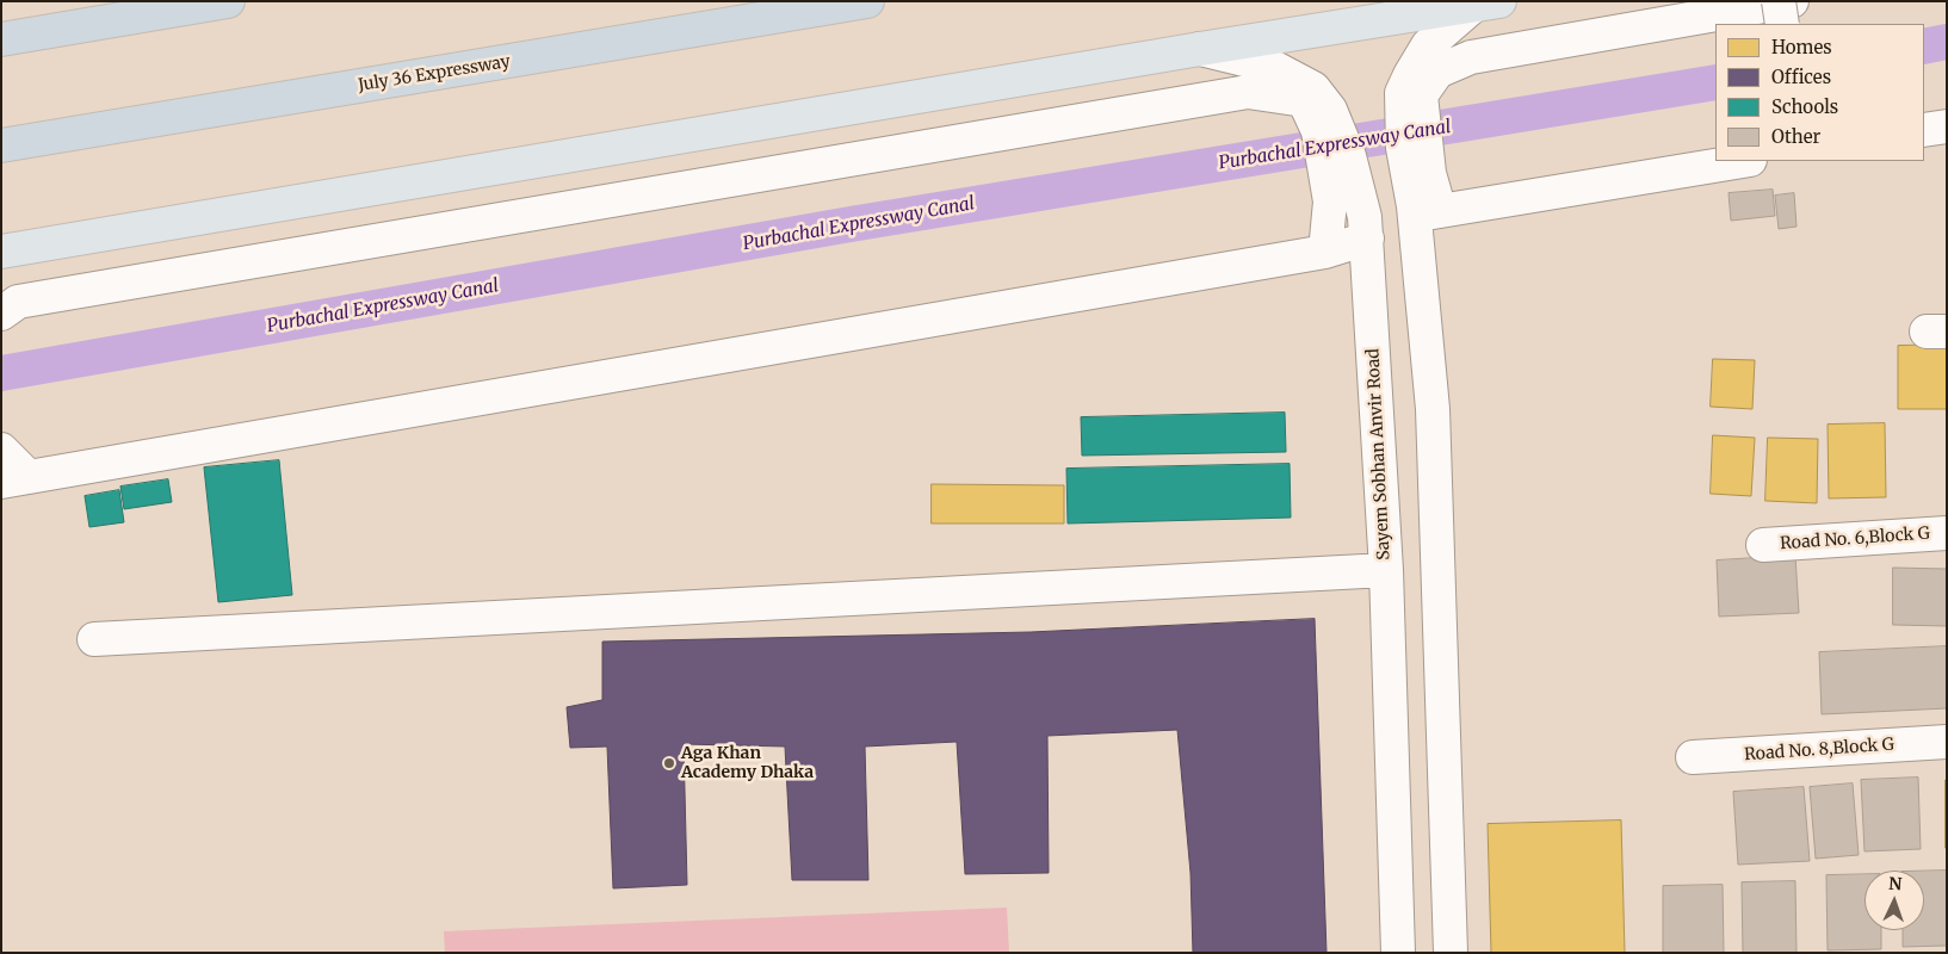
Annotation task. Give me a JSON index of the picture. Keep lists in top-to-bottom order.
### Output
{
  "streets": {
    "highway": ["July 36 Expressway"],
    "street": ["Sayem Sobhan Anvir Road", "Road No. 6,Block G", "Road No. 8,Block G"]
  },
  "water": ["Purbachal Expressway Canal"],
  "places": ["Aga Khan Academy Dhaka"],
  "legend": [
    "Homes",
    "Offices",
    "Schools",
    "Other"
  ],
  "north": "top"
}
